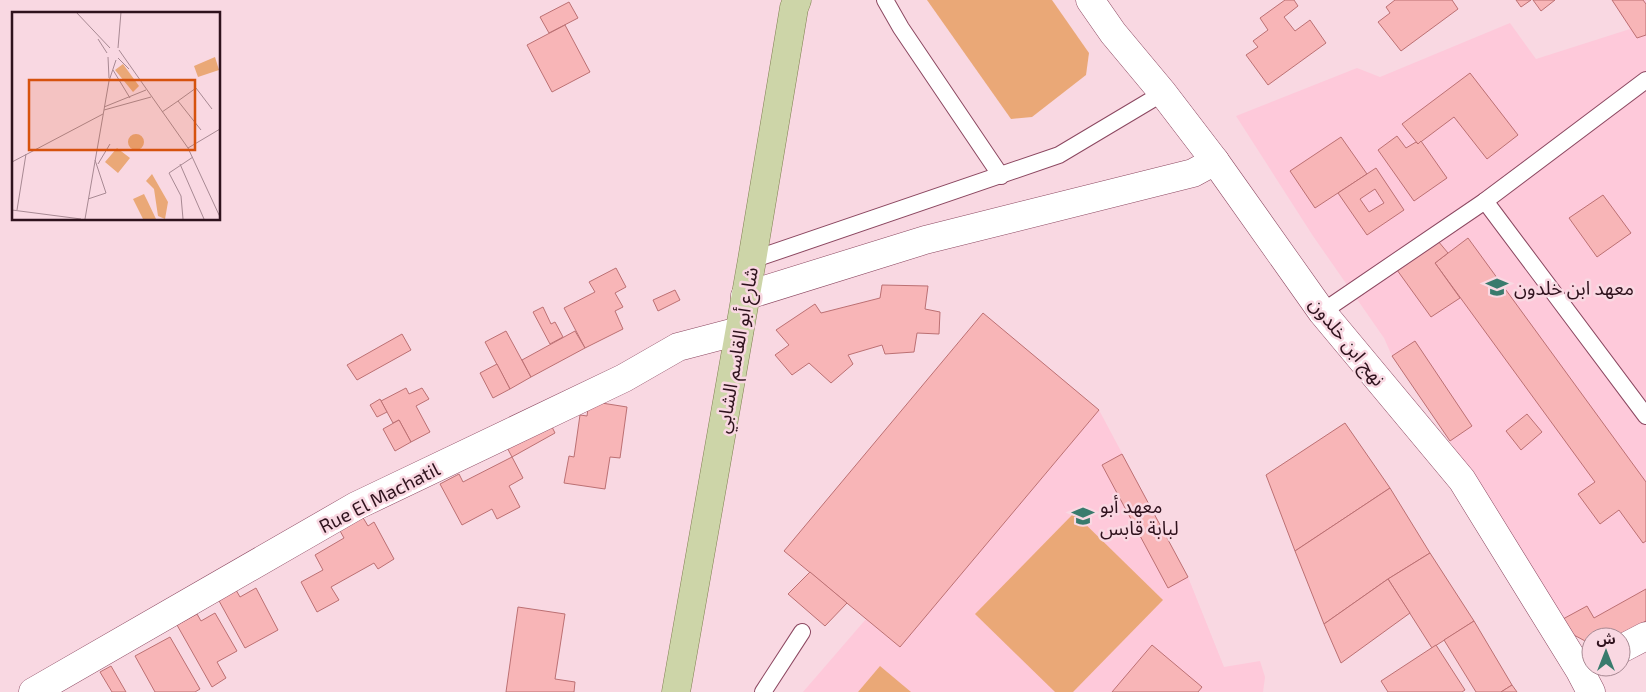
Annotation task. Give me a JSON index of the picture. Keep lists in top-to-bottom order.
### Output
{
  "streets": {
    "main road": ["شارع أبو القاسم الشابي"],
    "street": ["نهج ابن خلدون", "Rue El Machatil"]
  },
  "crossings": [
    ["شارع أبو القاسم الشابي", "Rue El Machatil"]
  ],
  "places": {
    "school or university": ["معهد ابن خلدون", "معهد أبو لبابة قابس"]
  },
  "north": "top"
}
